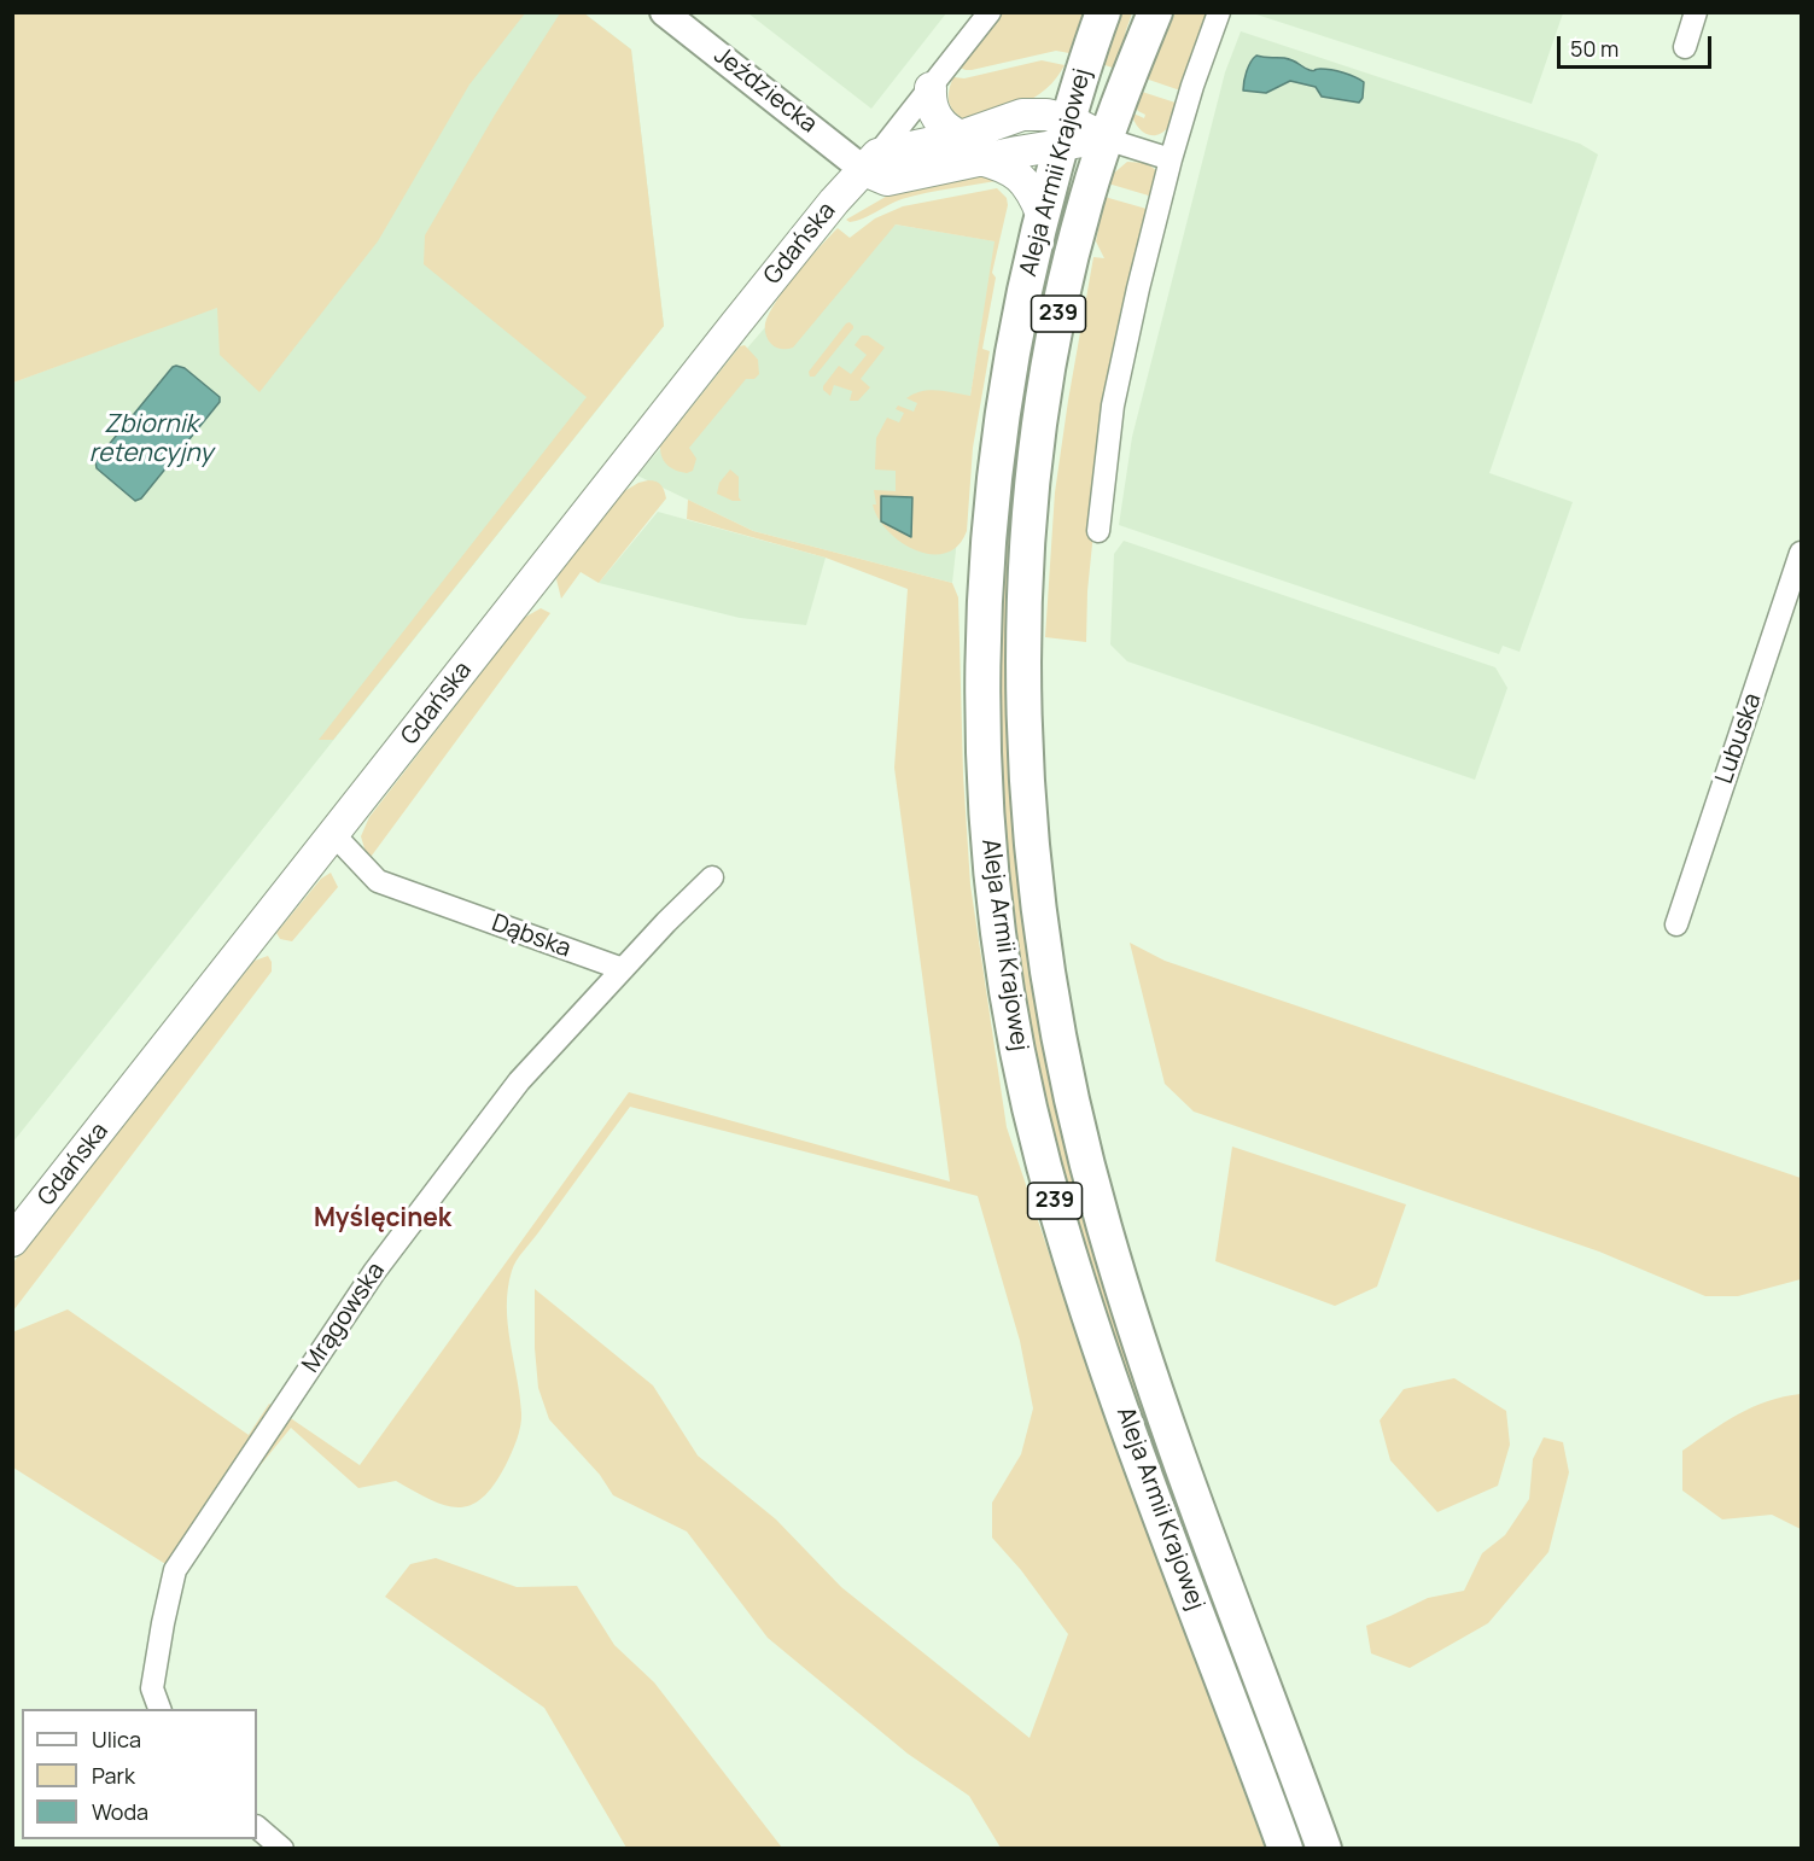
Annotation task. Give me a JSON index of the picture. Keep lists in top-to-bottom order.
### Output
{
  "streets": {
    "main road": ["Aleja Armii Krajowej", "Gdańska", "239"],
    "street": [
      "Jeździecka",
      "Lubuska",
      "Dąbska",
      "Mrągowska"
    ]
  },
  "crossings": [
    ["Jeździecka", "Gdańska"],
    ["Gdańska", "Dąbska"],
    ["Dąbska", "Mrągowska"]
  ],
  "districts": ["Myślęcinek"],
  "water": ["Zbiornik retencyjny"],
  "legend": ["Ulica", "Park", "Woda"],
  "scale_bar": "50 m"
}
